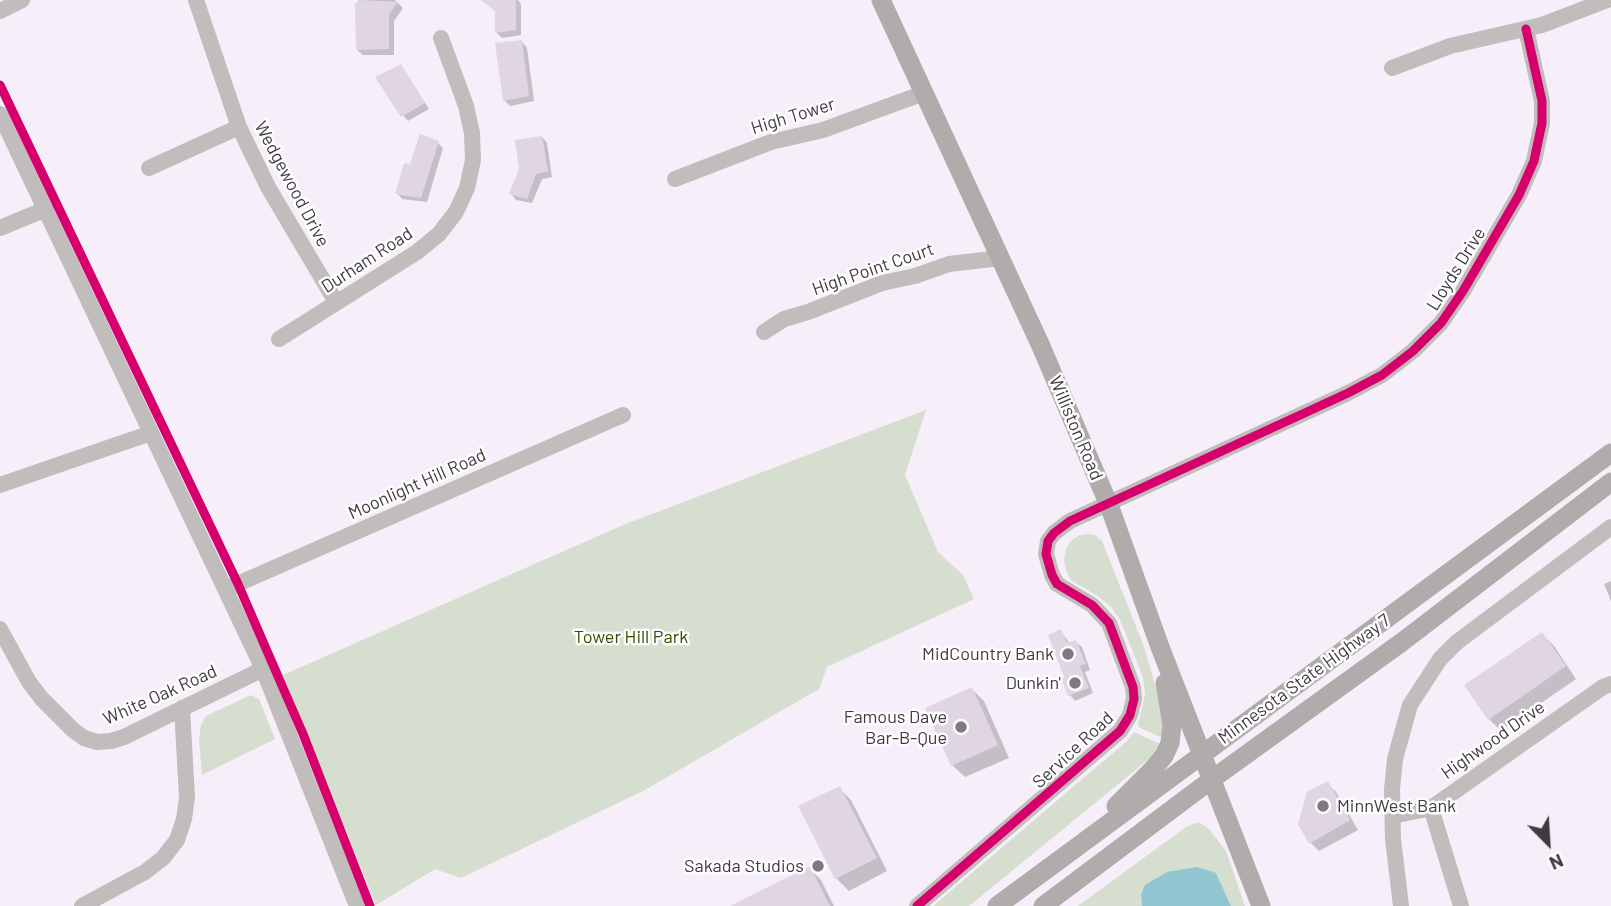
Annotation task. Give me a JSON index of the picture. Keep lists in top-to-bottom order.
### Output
{
  "streets": {
    "main road": ["Williston Road", "Minnesota State Highway 7"],
    "street": [
      "High Tower",
      "Wedgewood Drive",
      "Durham Road",
      "High Point Court",
      "Lloyds Drive",
      "Moonlight Hill Road",
      "White Oak Road",
      "Highwood Drive",
      "Service Road"
    ]
  },
  "crossings": [
    ["High Tower", "Williston Road"],
    ["Wedgewood Drive", "Durham Road"],
    ["High Point Court", "Williston Road"],
    ["Lloyds Drive", "Williston Road"],
    ["Lloyds Drive", "Service Road"],
    ["Williston Road", "Minnesota State Highway 7"],
    ["Williston Road", "Service Road"]
  ],
  "parks": ["Tower Hill Park"],
  "places": [
    "MidCountry Bank",
    "Dunkin'",
    "Famous Dave Bar-B-Que",
    "MinnWest Bank",
    "Sakada Studios"
  ],
  "north": "bottom right"
}
